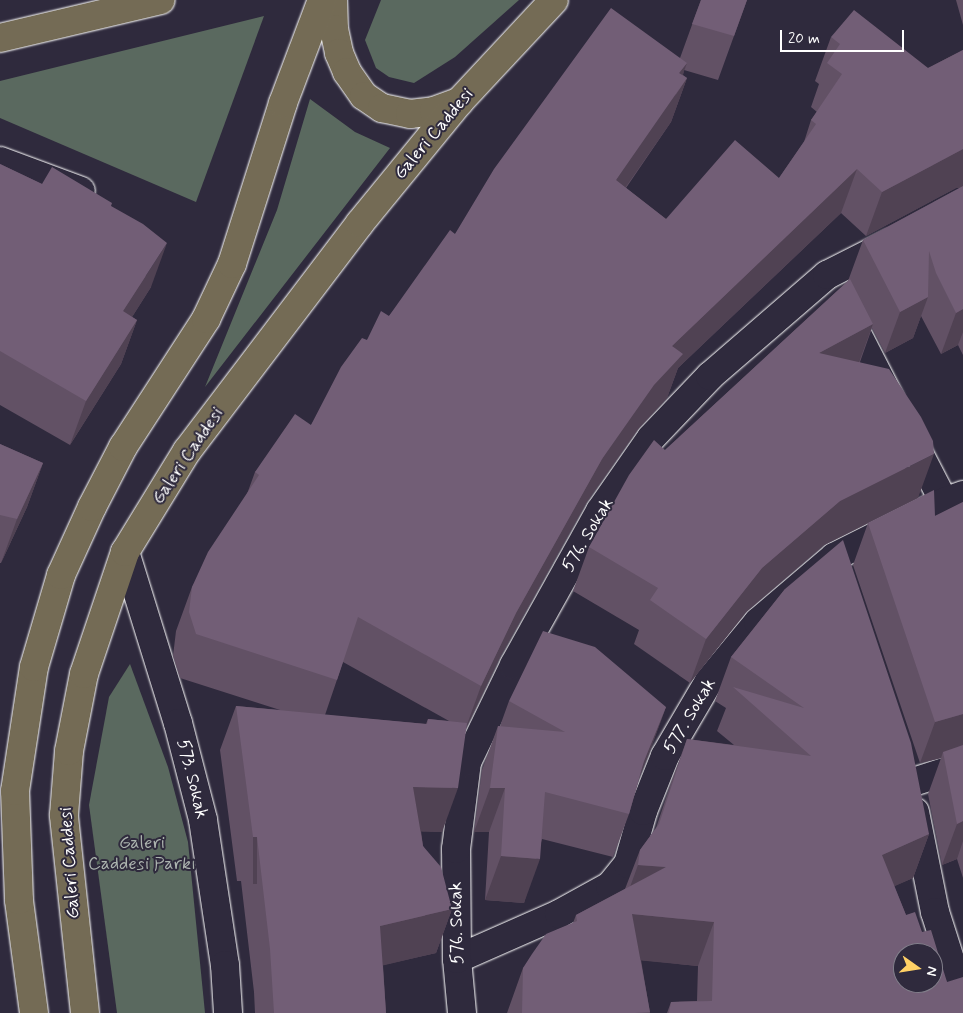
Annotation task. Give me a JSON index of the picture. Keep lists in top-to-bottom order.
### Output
{
  "streets": {
    "main road": ["Galeri Caddesi"],
    "street": ["576. Sokak", "577. Sokak", "573. Sokak"]
  },
  "crossings": [
    ["Galeri Caddesi", "573. Sokak"],
    ["576. Sokak", "577. Sokak"]
  ],
  "parks": ["Galeri Caddesi Parkı"],
  "scale_bar": "20 m",
  "north": "right"
}
